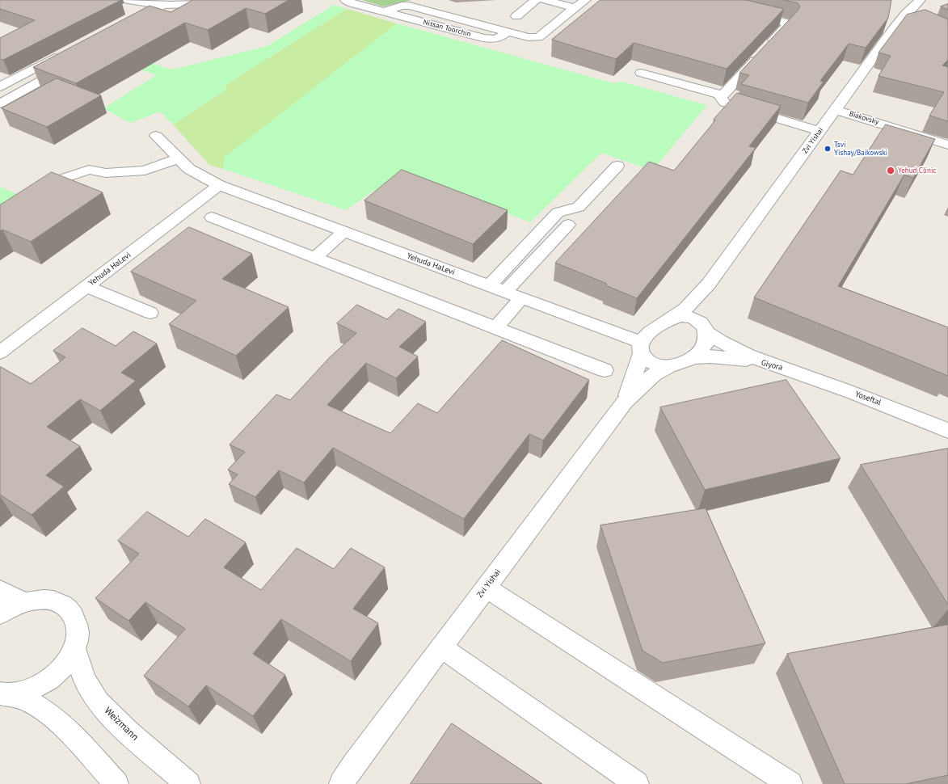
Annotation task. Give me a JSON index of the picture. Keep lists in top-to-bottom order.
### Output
{
  "streets": {
    "street": [
      "Nissan Toorchin",
      "Biakovsky",
      "Zvi Yishai",
      "Yehuda HaLevi",
      "Giyora",
      "Yoseftal",
      "Weizmann"
    ]
  },
  "crossings": [
    ["Biakovsky", "Zvi Yishai"],
    ["Zvi Yishai", "Yehuda HaLevi"],
    ["Zvi Yishai", "Giyora"],
    ["Yehuda HaLevi", "Giyora"],
    ["Giyora", "Yoseftal"]
  ],
  "places": ["Tsvi Yishay/Baikowski", "Yehud Clinic"]
}
